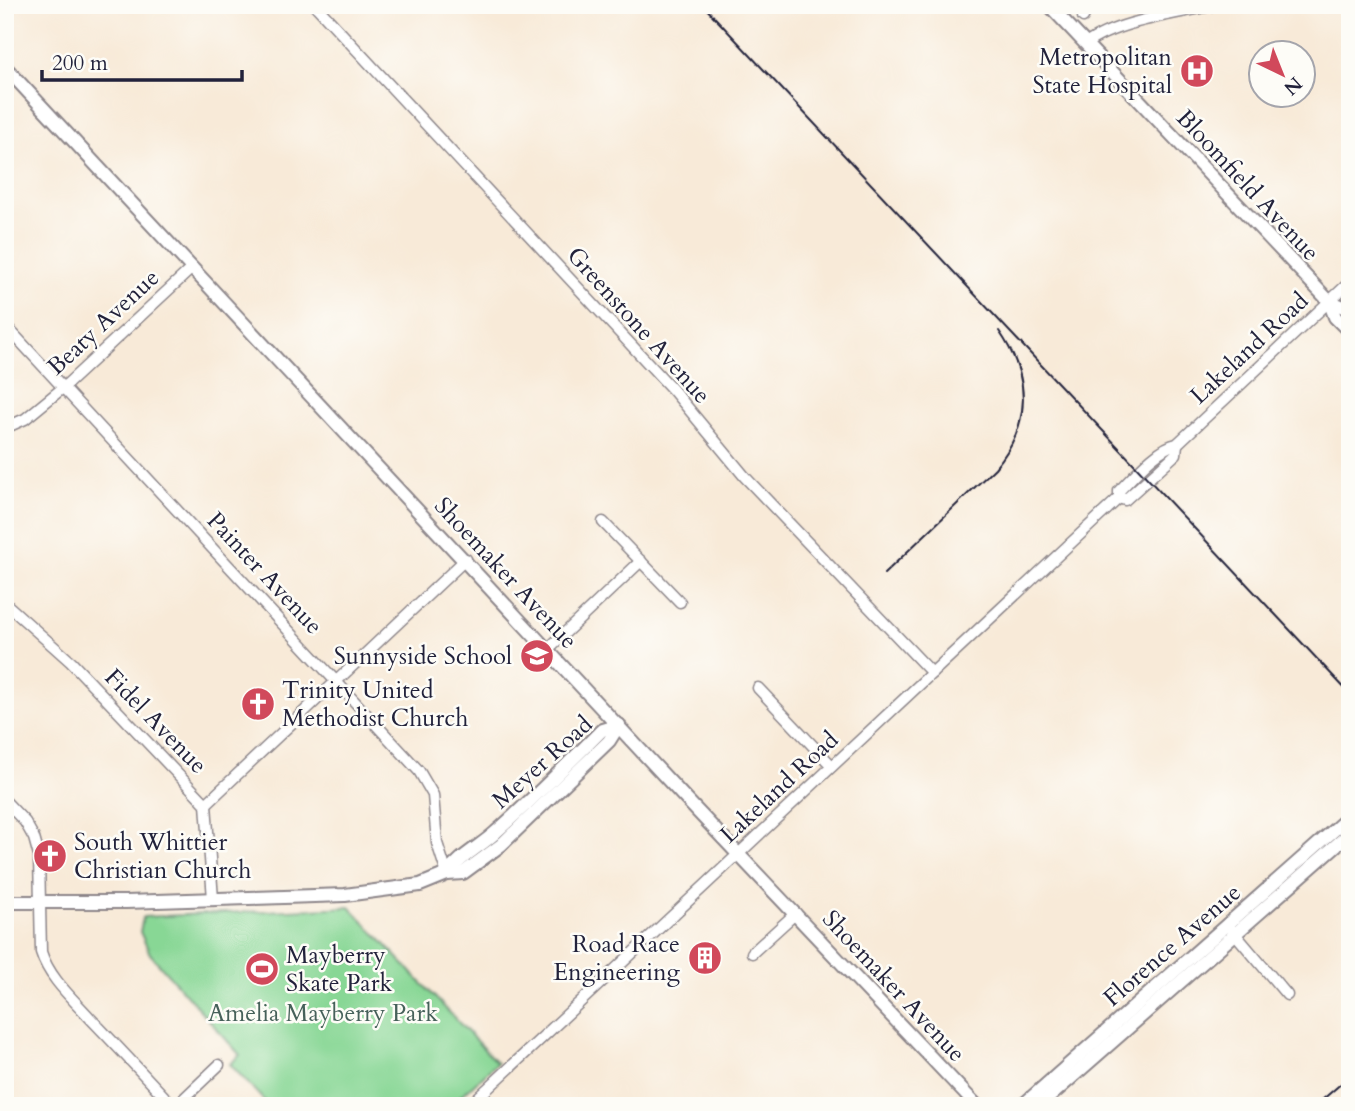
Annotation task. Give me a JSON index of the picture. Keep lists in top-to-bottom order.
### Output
{
  "streets": {
    "main road": [
      "Bloomfield Avenue",
      "Shoemaker Avenue",
      "Meyer Road",
      "Florence Avenue"
    ],
    "street": [
      "Beaty Avenue",
      "Greenstone Avenue",
      "Lakeland Road",
      "Painter Avenue",
      "Fidel Avenue"
    ]
  },
  "crossings": [
    ["Bloomfield Avenue", "Lakeland Road"],
    ["Beaty Avenue", "Painter Avenue"],
    ["Beaty Avenue", "Shoemaker Avenue"],
    ["Greenstone Avenue", "Lakeland Road"],
    ["Lakeland Road", "Shoemaker Avenue"],
    ["Painter Avenue", "Meyer Road"],
    ["Shoemaker Avenue", "Meyer Road"],
    ["Fidel Avenue", "Meyer Road"]
  ],
  "parks": ["Amelia Mayberry Park"],
  "places": {
    "hospital": ["Metropolitan State Hospital"],
    "school or university": ["Sunnyside School"],
    "church": ["Trinity United Methodist Church", "South Whittier Christian Church"],
    "building": ["Road Race Engineering"],
    "sports": ["Mayberry Skate Park"]
  },
  "scale_bar": "200 m",
  "north": "bottom right"
}
